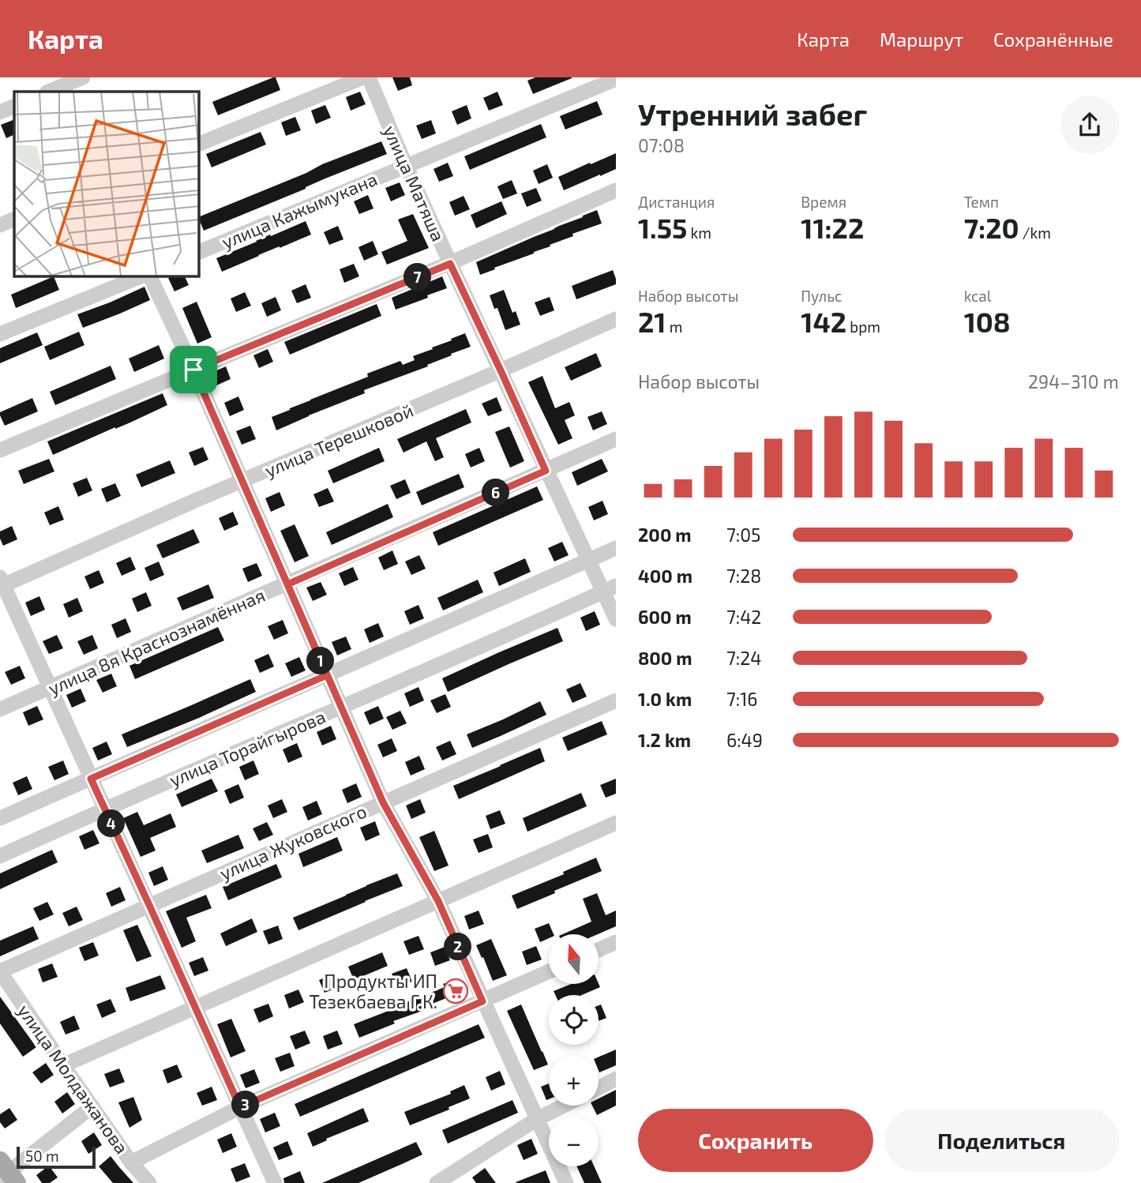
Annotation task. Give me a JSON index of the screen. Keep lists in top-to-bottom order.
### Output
{
  "streets": {
    "street": [
      "улица Матяша",
      "улица Кажымукана",
      "улица Терешковой",
      "улица 8я Краснознамённая",
      "улица Торайгырова",
      "улица Жуковского",
      "улица Молдажанова"
    ]
  },
  "crossings": [
    ["улица Матяша", "улица Кажымукана"],
    ["улица Матяша", "улица Терешковой"],
    ["улица Матяша", "улица 8я Краснознамённая"],
    ["улица Матяша", "улица Торайгырова"],
    ["улица Жуковского", "улица Молдажанова"]
  ],
  "places": {
    "supermarket": ["Продукты ИП Тезекбаева Г.К."]
  },
  "scale_bar": "50 m",
  "north": "top",
  "page": {
    "header": "Карта",
    "nav": ["Карта", "Маршрут", "Сохранённые"],
    "heading": ["Утренний забег", "07:08"],
    "stats": [
      ["Дистанция", "1.55 km"],
      ["Время", "11:22"],
      ["Темп", "7:20 /km"],
      ["Набор высоты", "21 m"],
      ["Пульс", "142 bpm"],
      ["kcal", "108"]
    ],
    "pins": [
      "7",
      "6",
      "1",
      "4",
      "2",
      "3"
    ],
    "chart": ["Набор высоты", "294–310 m"],
    "list": [
      {
        "name": "200 m",
        "note": "7:05"
      },
      {
        "name": "400 m",
        "note": "7:28"
      },
      {
        "name": "600 m",
        "note": "7:42"
      },
      {
        "name": "800 m",
        "note": "7:24"
      },
      {
        "name": "1.0 km",
        "note": "7:16"
      },
      {
        "name": "1.2 km",
        "note": "6:49"
      }
    ],
    "map_buttons": ["+", "−"],
    "buttons": ["Сохранить", "Поделиться"],
    "scale": "50 m"
  }
}
